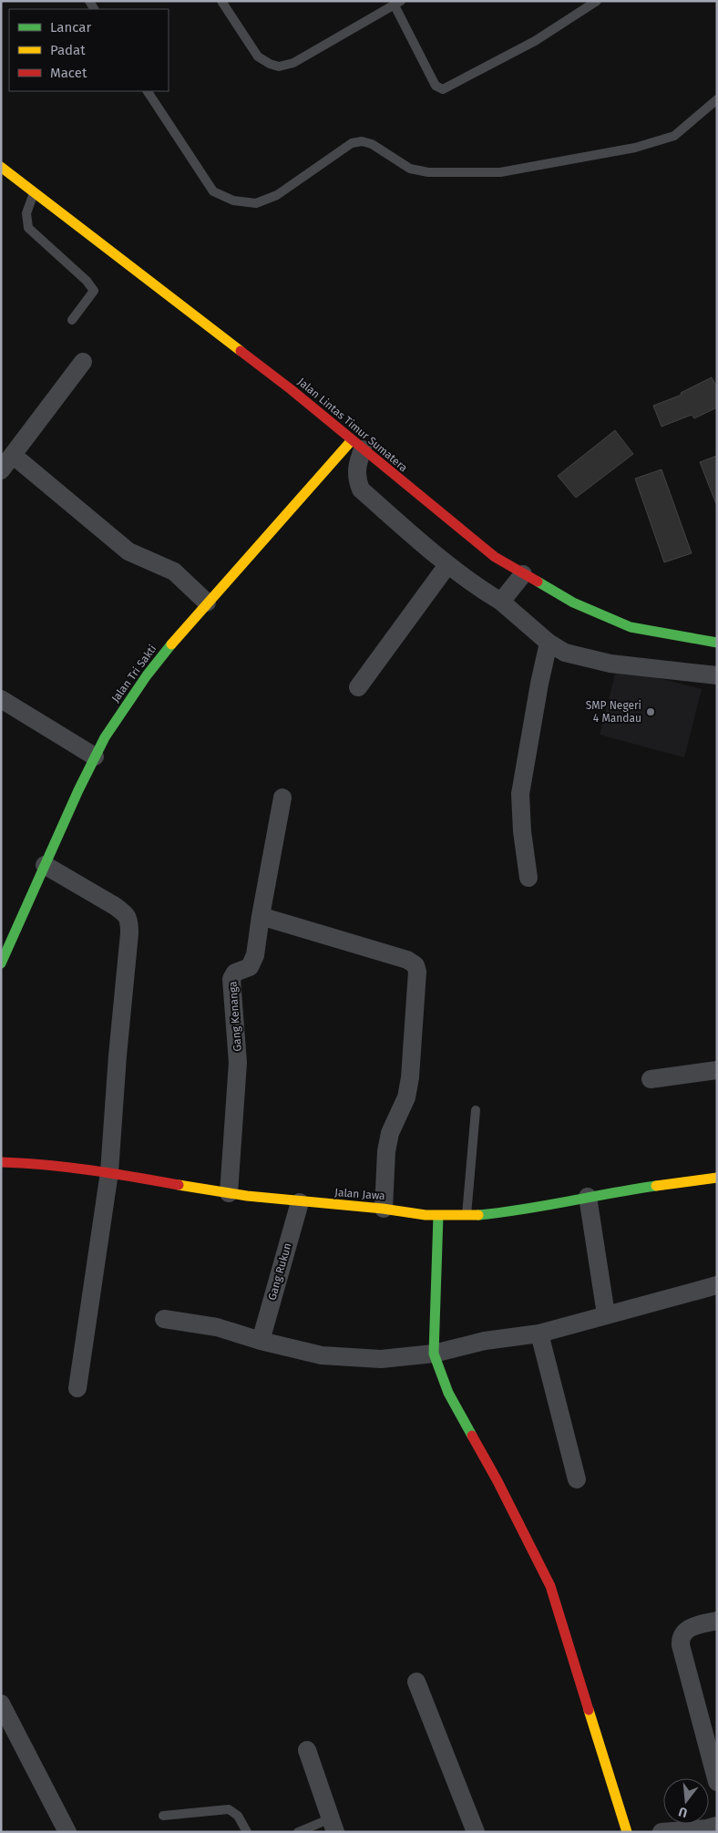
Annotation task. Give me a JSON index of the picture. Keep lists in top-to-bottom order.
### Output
{
  "streets": {
    "main road": ["Jalan Lintas Timur Sumatera", "Jalan Tri Sakti", "Jalan Jawa"],
    "street": ["Gang Kenanga", "Gang Rukun"]
  },
  "crossings": [
    ["Jalan Lintas Timur Sumatera", "Jalan Tri Sakti"],
    ["Gang Kenanga", "Jalan Jawa"],
    ["Jalan Jawa", "Gang Rukun"]
  ],
  "places": ["SMP Negeri 4 Mandau"],
  "legend": ["Lancar", "Padat", "Macet"],
  "north": "bottom"
}
